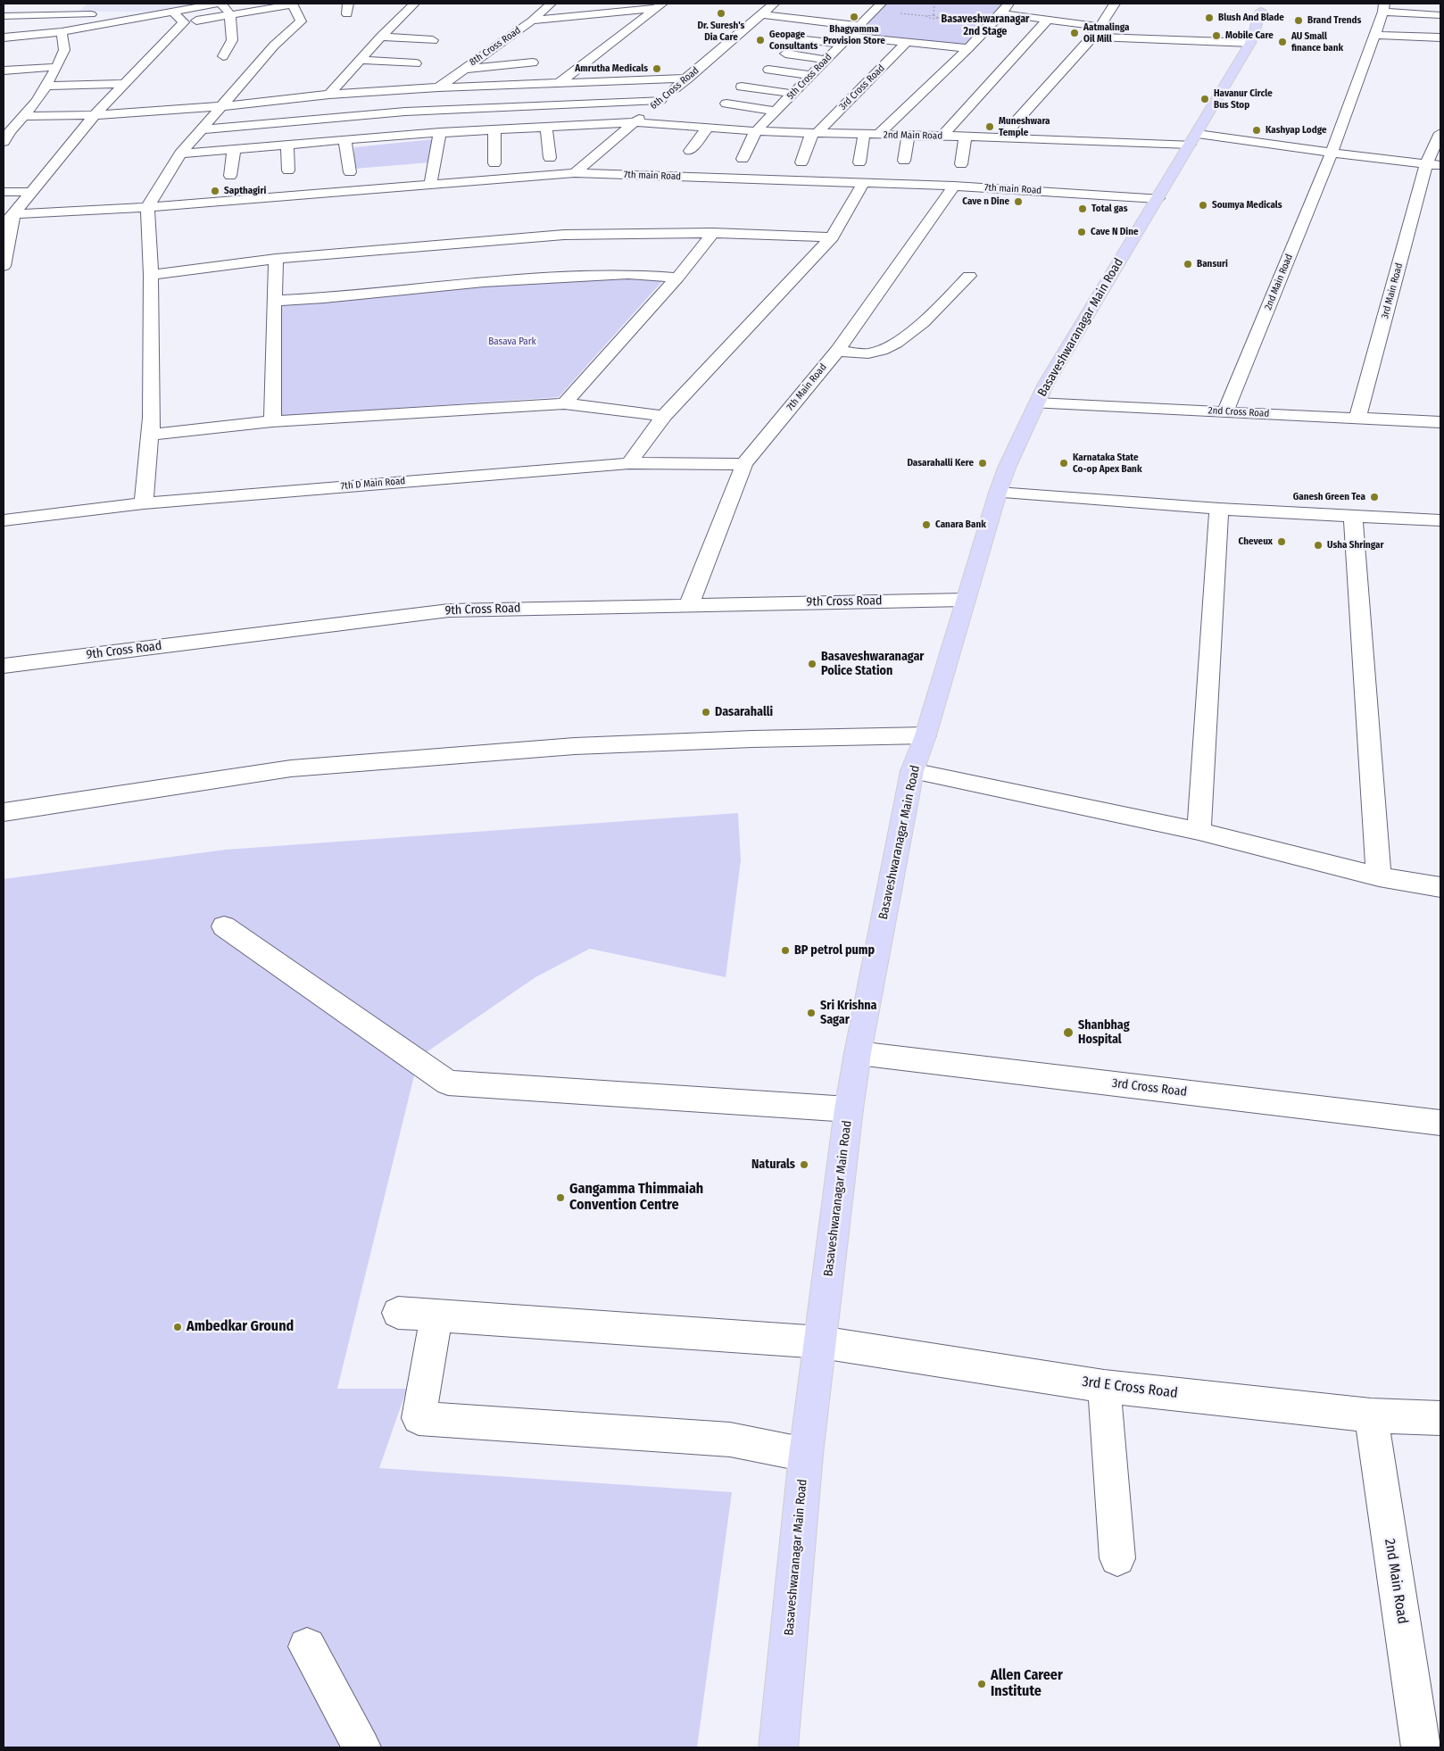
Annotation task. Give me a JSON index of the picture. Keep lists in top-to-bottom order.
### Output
{
  "streets": {
    "main road": ["Basaveshwaranagar Main Road"],
    "street": [
      "8th Cross Road",
      "5th Cross Road",
      "3rd Cross Road",
      "6th Cross Road",
      "2nd Main Road",
      "7th main Road",
      "3rd Main Road",
      "7th Main Road",
      "2nd Cross Road",
      "7th D Main Road",
      "9th Cross Road",
      "3rd E Cross Road"
    ]
  },
  "crossings": [
    ["5th Cross Road", "2nd Main Road"],
    ["3rd Cross Road", "2nd Main Road"],
    ["3rd Cross Road", "Basaveshwaranagar Main Road"],
    ["6th Cross Road", "2nd Main Road"],
    ["6th Cross Road", "7th main Road"],
    ["2nd Main Road", "3rd Main Road"],
    ["2nd Main Road", "Basaveshwaranagar Main Road"],
    ["2nd Main Road", "2nd Cross Road"],
    ["2nd Main Road", "3rd E Cross Road"],
    ["7th main Road", "Basaveshwaranagar Main Road"],
    ["7th main Road", "7th Main Road"],
    ["3rd Main Road", "2nd Cross Road"],
    ["Basaveshwaranagar Main Road", "2nd Cross Road"],
    ["Basaveshwaranagar Main Road", "9th Cross Road"],
    ["Basaveshwaranagar Main Road", "3rd E Cross Road"],
    ["7th Main Road", "7th D Main Road"],
    ["7th Main Road", "9th Cross Road"]
  ],
  "districts": ["Basaveshwaranagar 2nd Stage"],
  "parks": ["Basava Park"],
  "places": [
    "Dr. Suresh's Dia Care",
    "Bhagyamma Provision Store",
    "Blush And Blade",
    "Brand Trends",
    "Aatmalinga Oil Mill",
    "Mobile Care",
    "Geopage Consultants",
    "AU Small finance bank",
    "Amrutha Medicals",
    "Havanur Circle Bus Stop",
    "Muneshwara Temple",
    "Kashyap Lodge",
    "Sapthagiri",
    "Cave n Dine",
    "Soumya Medicals",
    "Total gas",
    "Cave N Dine",
    "Bansuri",
    "Dasarahalli Kere",
    "Karnataka State Co-op Apex Bank",
    "Ganesh Green Tea",
    "Canara Bank",
    "Cheveux",
    "Usha Shringar",
    "Basaveshwaranagar Police Station",
    "Dasarahalli",
    "BP petrol pump",
    "Sri Krishna Sagar",
    "Shanbhag Hospital",
    "Naturals",
    "Gangamma Thimmaiah Convention Centre",
    "Ambedkar Ground",
    "Allen Career Institute"
  ]
}
